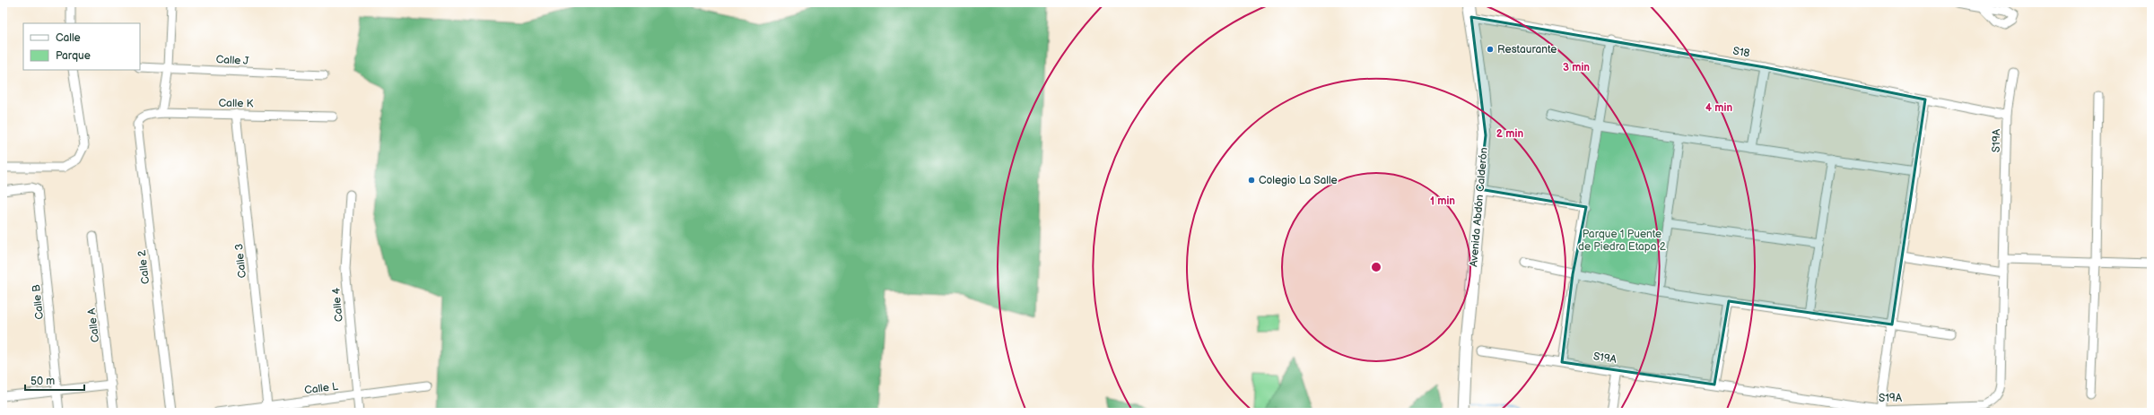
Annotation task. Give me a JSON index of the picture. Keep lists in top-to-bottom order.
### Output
{
  "streets": {
    "street": [
      "S18",
      "Calle J",
      "Calle K",
      "S19A",
      "Avenida Abdón Calderón",
      "Calle 3",
      "Calle 2",
      "Calle B",
      "Calle 4",
      "Calle A",
      "Calle L"
    ]
  },
  "crossings": [
    ["S18", "S19A"],
    ["S18", "Avenida Abdón Calderón"],
    ["Calle K", "Calle 3"],
    ["Calle K", "Calle 2"],
    ["Calle 3", "Calle L"],
    ["Calle 4", "Calle L"]
  ],
  "parks": ["Parque 1 Puente de Piedra Etapa 2"],
  "places": ["Restaurante", "Colegio La Salle"],
  "legend": ["Calle", "Parque"],
  "scale_bar": "50 m",
  "rings": [
    "3 min",
    "4 min",
    "2 min",
    "1 min"
  ]
}
